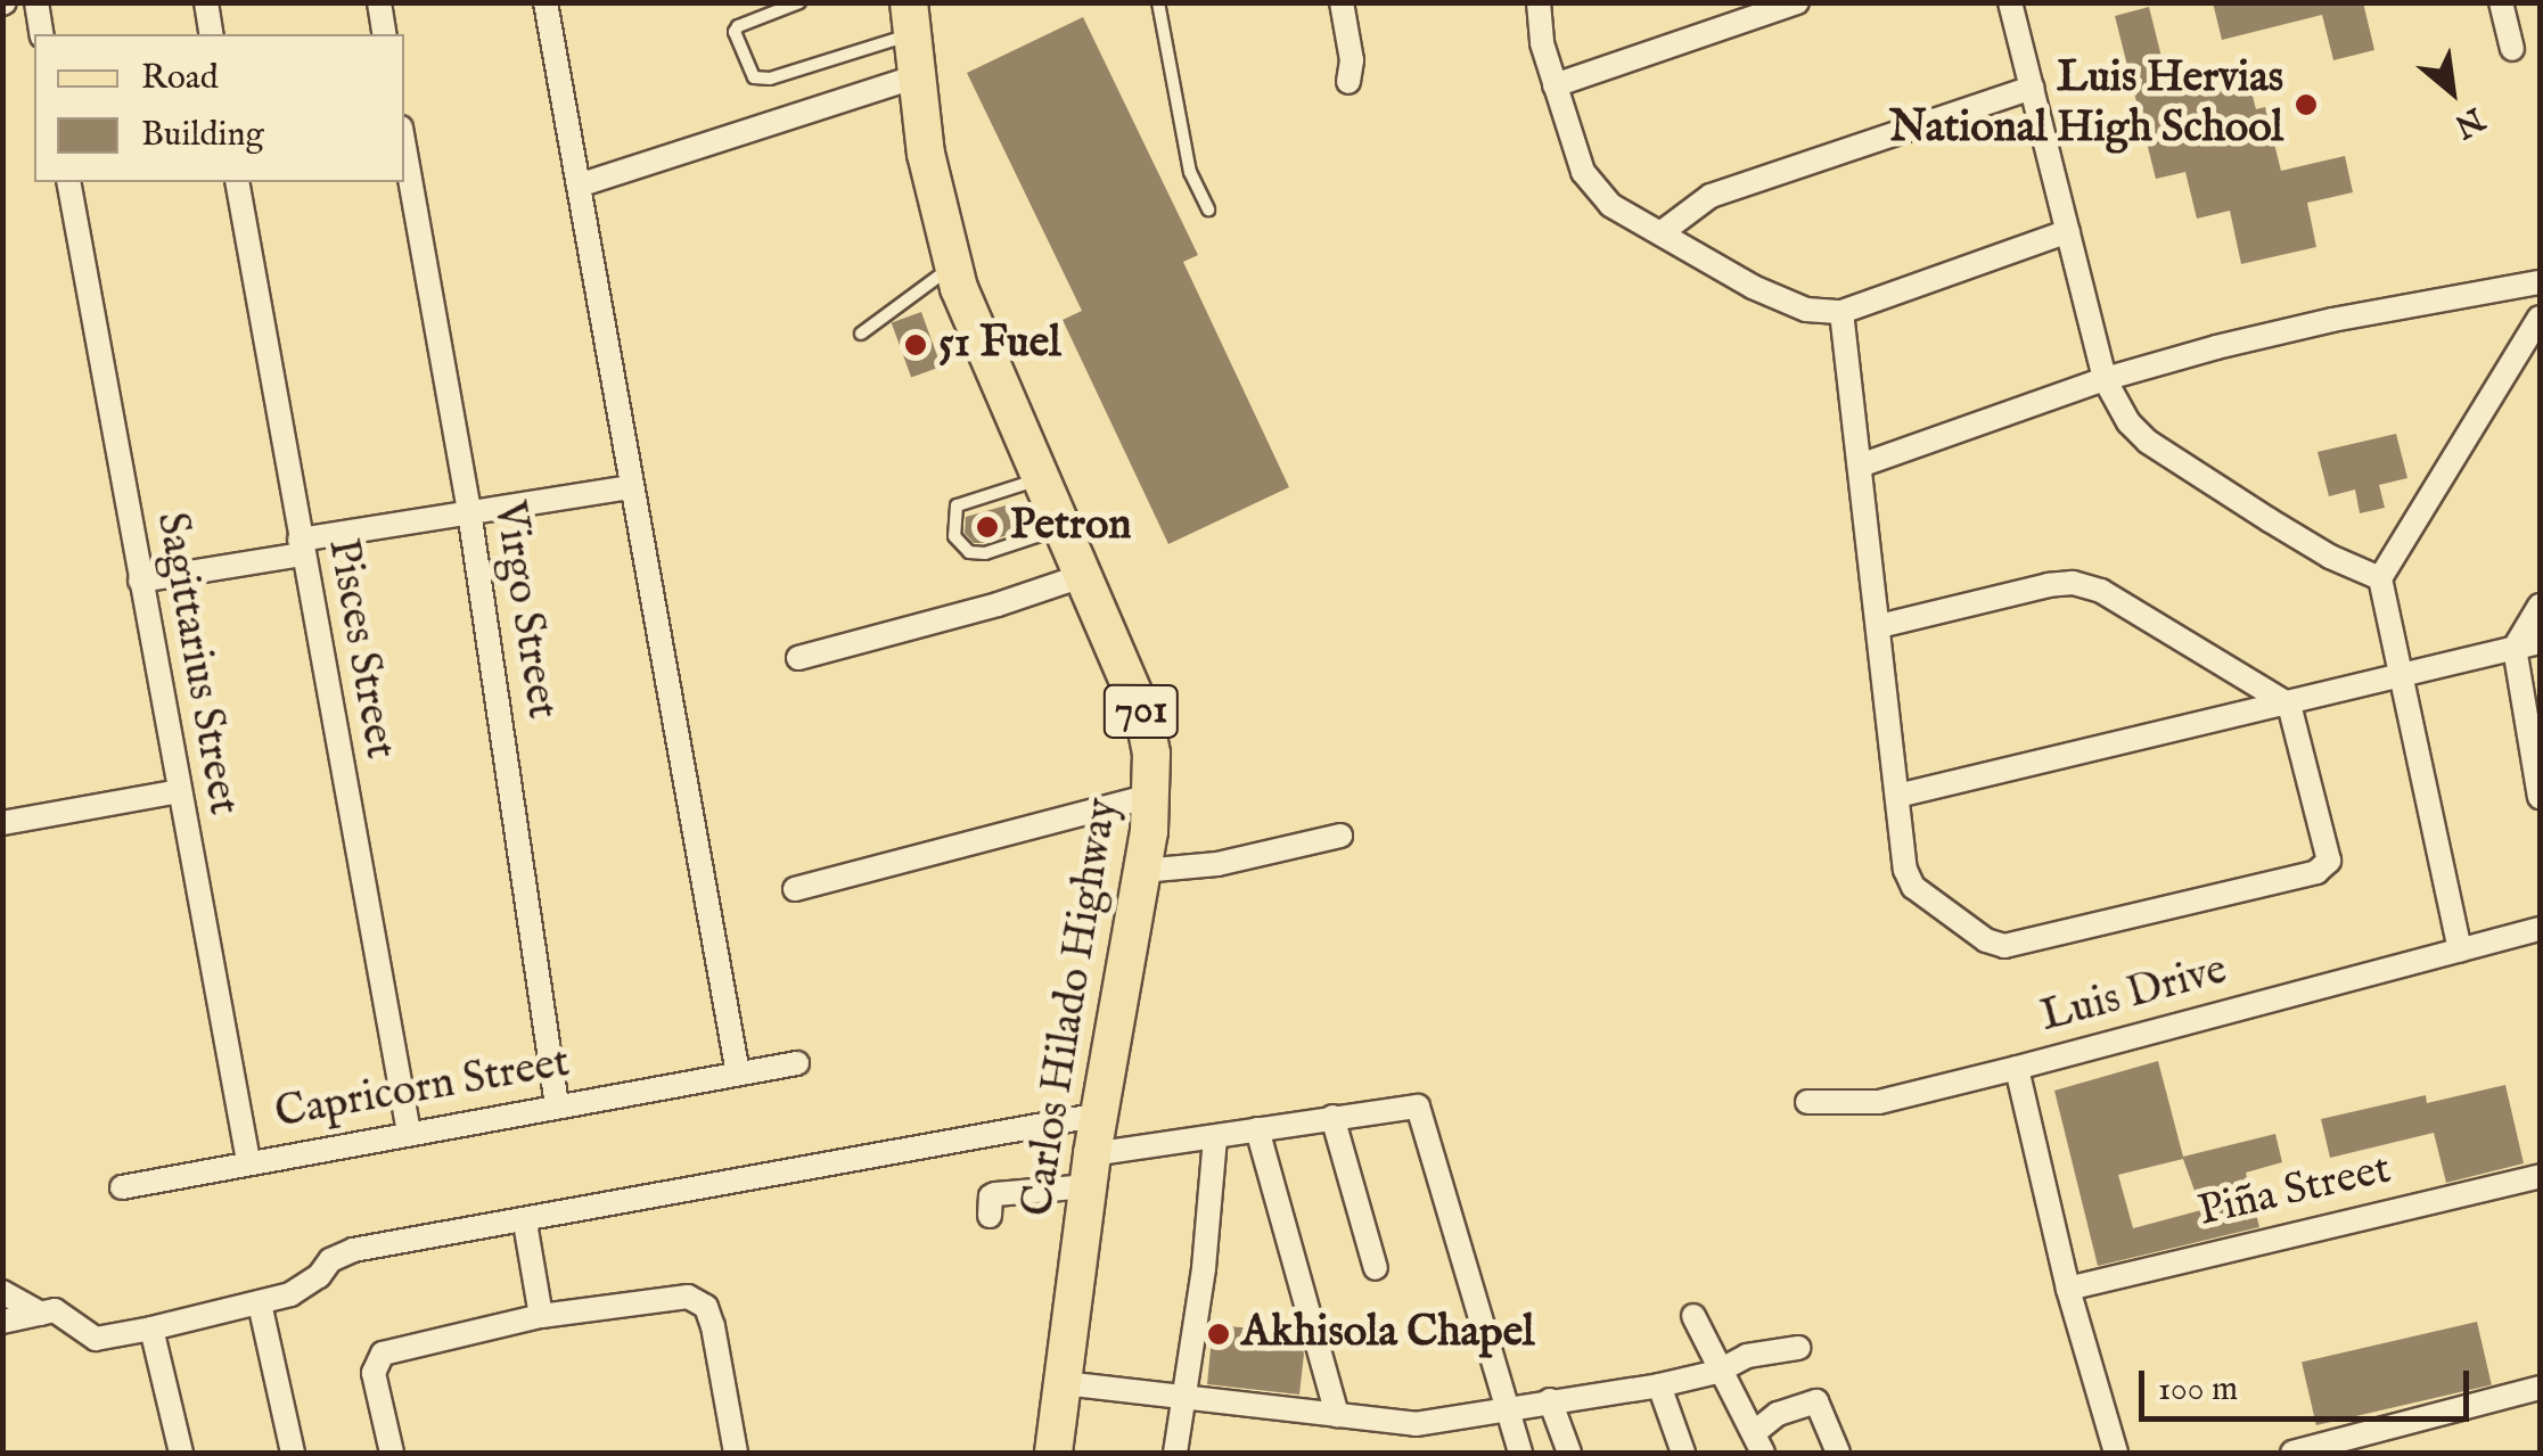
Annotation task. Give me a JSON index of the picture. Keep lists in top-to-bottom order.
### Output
{
  "streets": {
    "main road": ["701", "Carlos Hilado Highway"],
    "street": [
      "Virgo Street",
      "Pisces Street",
      "Sagittarius Street",
      "Luis Drive",
      "Capricorn Street",
      "Piña Street"
    ]
  },
  "crossings": [
    ["Virgo Street", "Capricorn Street"],
    ["Pisces Street", "Capricorn Street"],
    ["Sagittarius Street", "Capricorn Street"],
    ["Luis Drive", "Piña Street"]
  ],
  "places": [
    "Luis Hervias National High School",
    "51 Fuel",
    "Petron",
    "Akhisola Chapel"
  ],
  "legend": ["Road", "Building"],
  "scale_bar": "100 m",
  "north": "bottom right"
}
